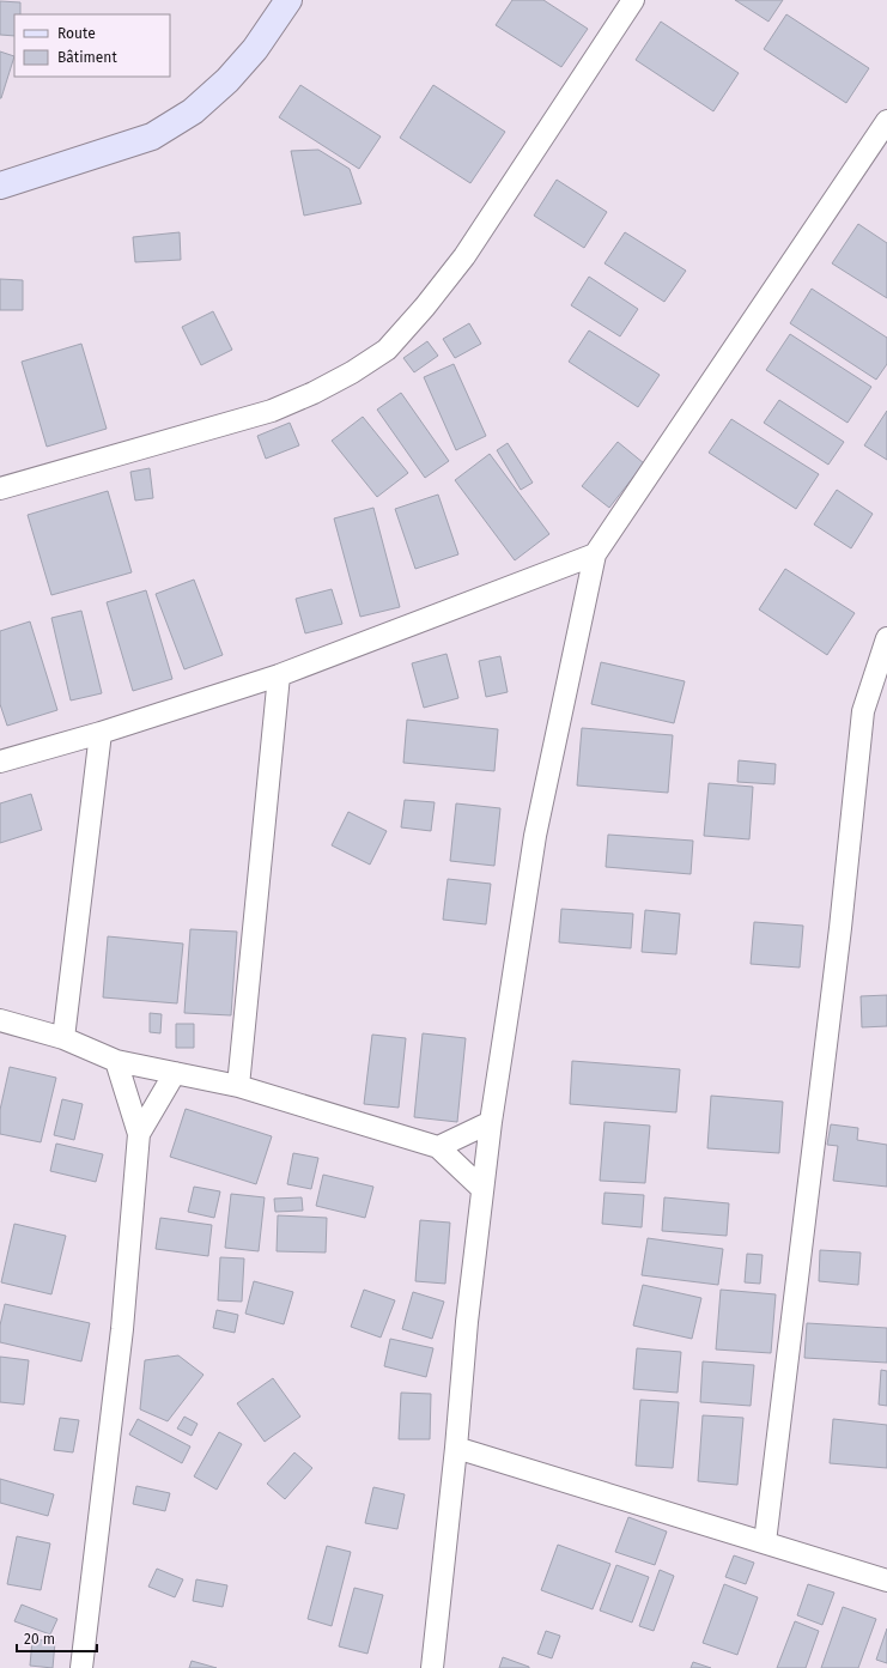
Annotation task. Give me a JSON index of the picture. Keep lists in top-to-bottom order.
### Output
{
  "legend": ["Route", "Bâtiment"],
  "scale_bar": "20 m"
}
